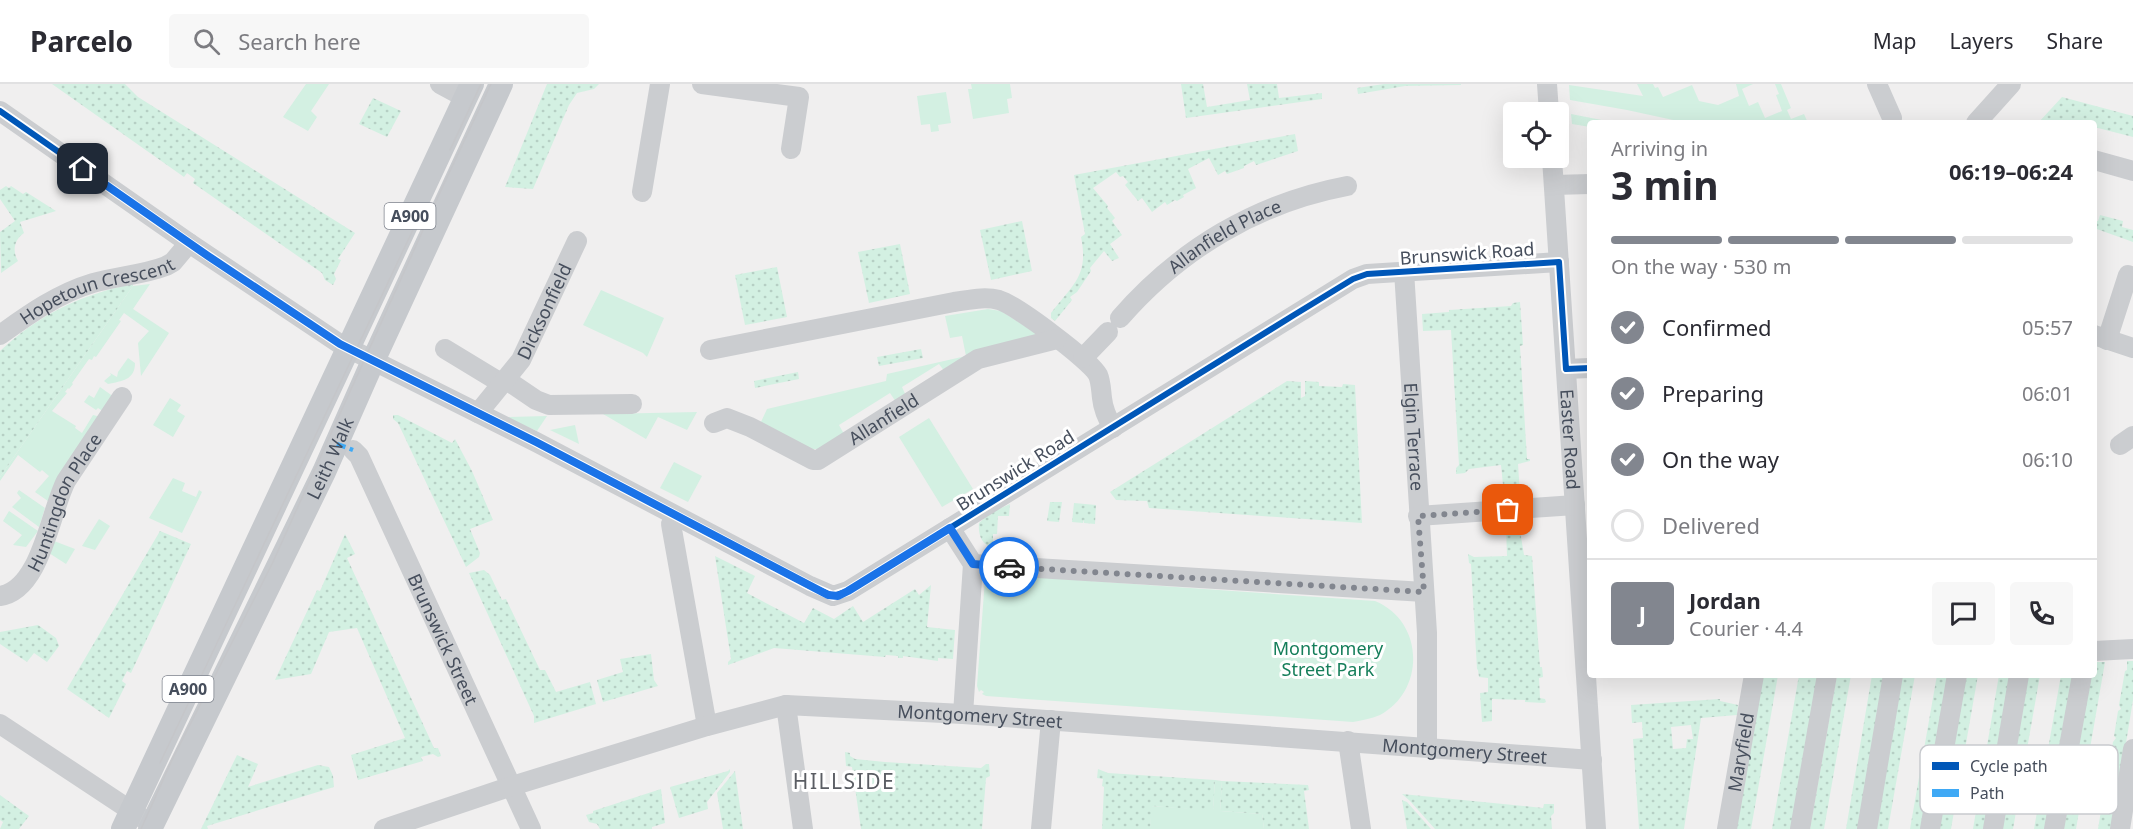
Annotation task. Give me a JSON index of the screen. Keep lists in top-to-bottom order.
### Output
{
  "streets": {
    "main road": ["A900", "Leith Walk"],
    "street": [
      "Allanfield Place",
      "Brunswick Road",
      "Hopetoun Crescent",
      "Dicksonfield",
      "Allanfield",
      "Elgin Terrace",
      "Easter Road",
      "Huntingdon Place",
      "Brunswick Street",
      "Montgomery Street",
      "Maryfield"
    ]
  },
  "crossings": [
    ["Brunswick Road", "Hopetoun Crescent"],
    ["Brunswick Road", "Dicksonfield"],
    ["Brunswick Road", "Elgin Terrace"],
    ["Brunswick Road", "Easter Road"],
    ["Brunswick Road", "Leith Walk"],
    ["Elgin Terrace", "Montgomery Street"],
    ["Easter Road", "Montgomery Street"],
    ["Brunswick Street", "Montgomery Street"]
  ],
  "districts": ["HILLSIDE"],
  "parks": ["Montgomery Street Park"],
  "legend": ["Cycle path", "Path"],
  "page": {
    "header": "Parcelo",
    "search": "Search here",
    "nav": ["Map", "Layers", "Share"],
    "heading": ["3 min", "Arriving in", "06:19–06:24"],
    "panel": ["Jordan", "Courier · 4.4"],
    "bar": "On the way · 530 m",
    "list": [
      ["Confirmed", "05:57"],
      ["Preparing", "06:01"],
      ["On the way", "06:10"],
      "Delivered"
    ],
    "round": "J"
  }
}
